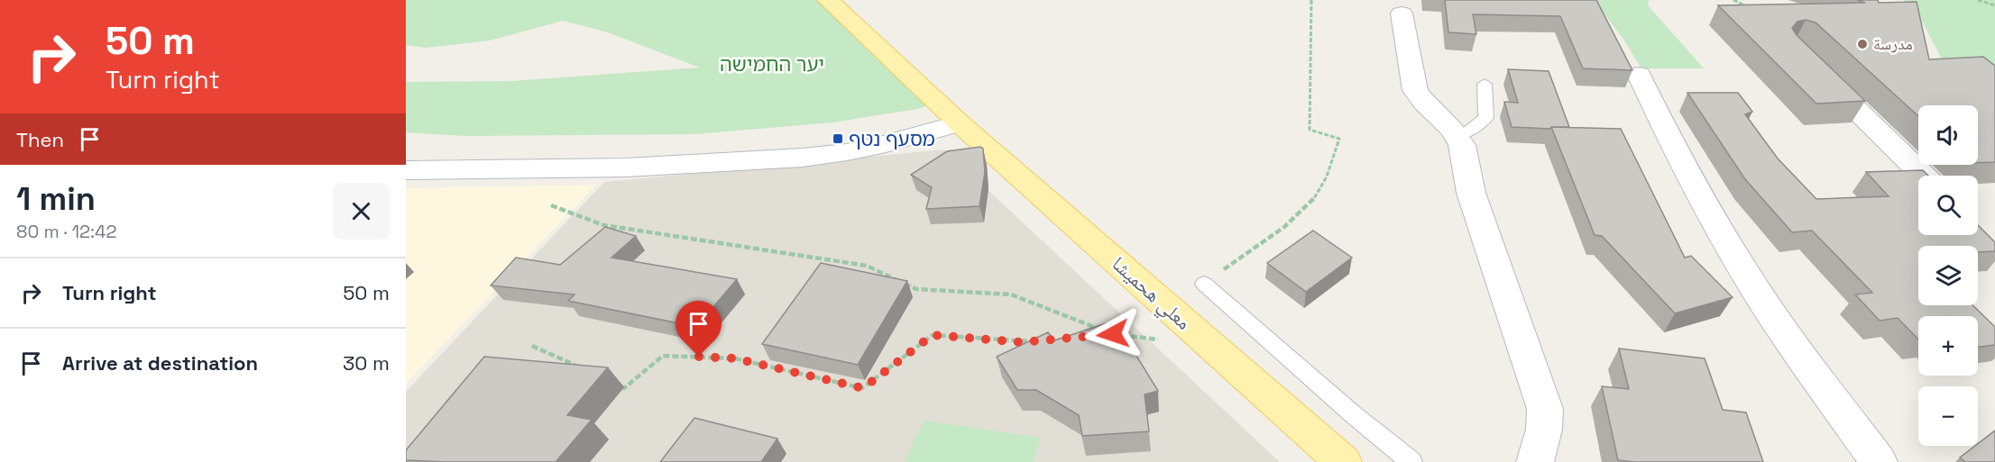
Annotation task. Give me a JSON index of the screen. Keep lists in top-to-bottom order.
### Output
{
  "streets": {
    "main road": ["معلي هحميشا"]
  },
  "parks": ["יער החמישה"],
  "places": {
    "other": ["مدرسة"],
    "transit": ["מסעף נטף"]
  },
  "page": {
    "turn": ["50 m", "Turn right"],
    "map_buttons": ["+", "−"],
    "then": "Then",
    "heading": ["1 min", "80 m · 12:42"],
    "list": [
      {
        "name": "Turn right",
        "value": "50 m"
      },
      {
        "name": "Arrive at destination",
        "value": "30 m"
      }
    ]
  }
}
